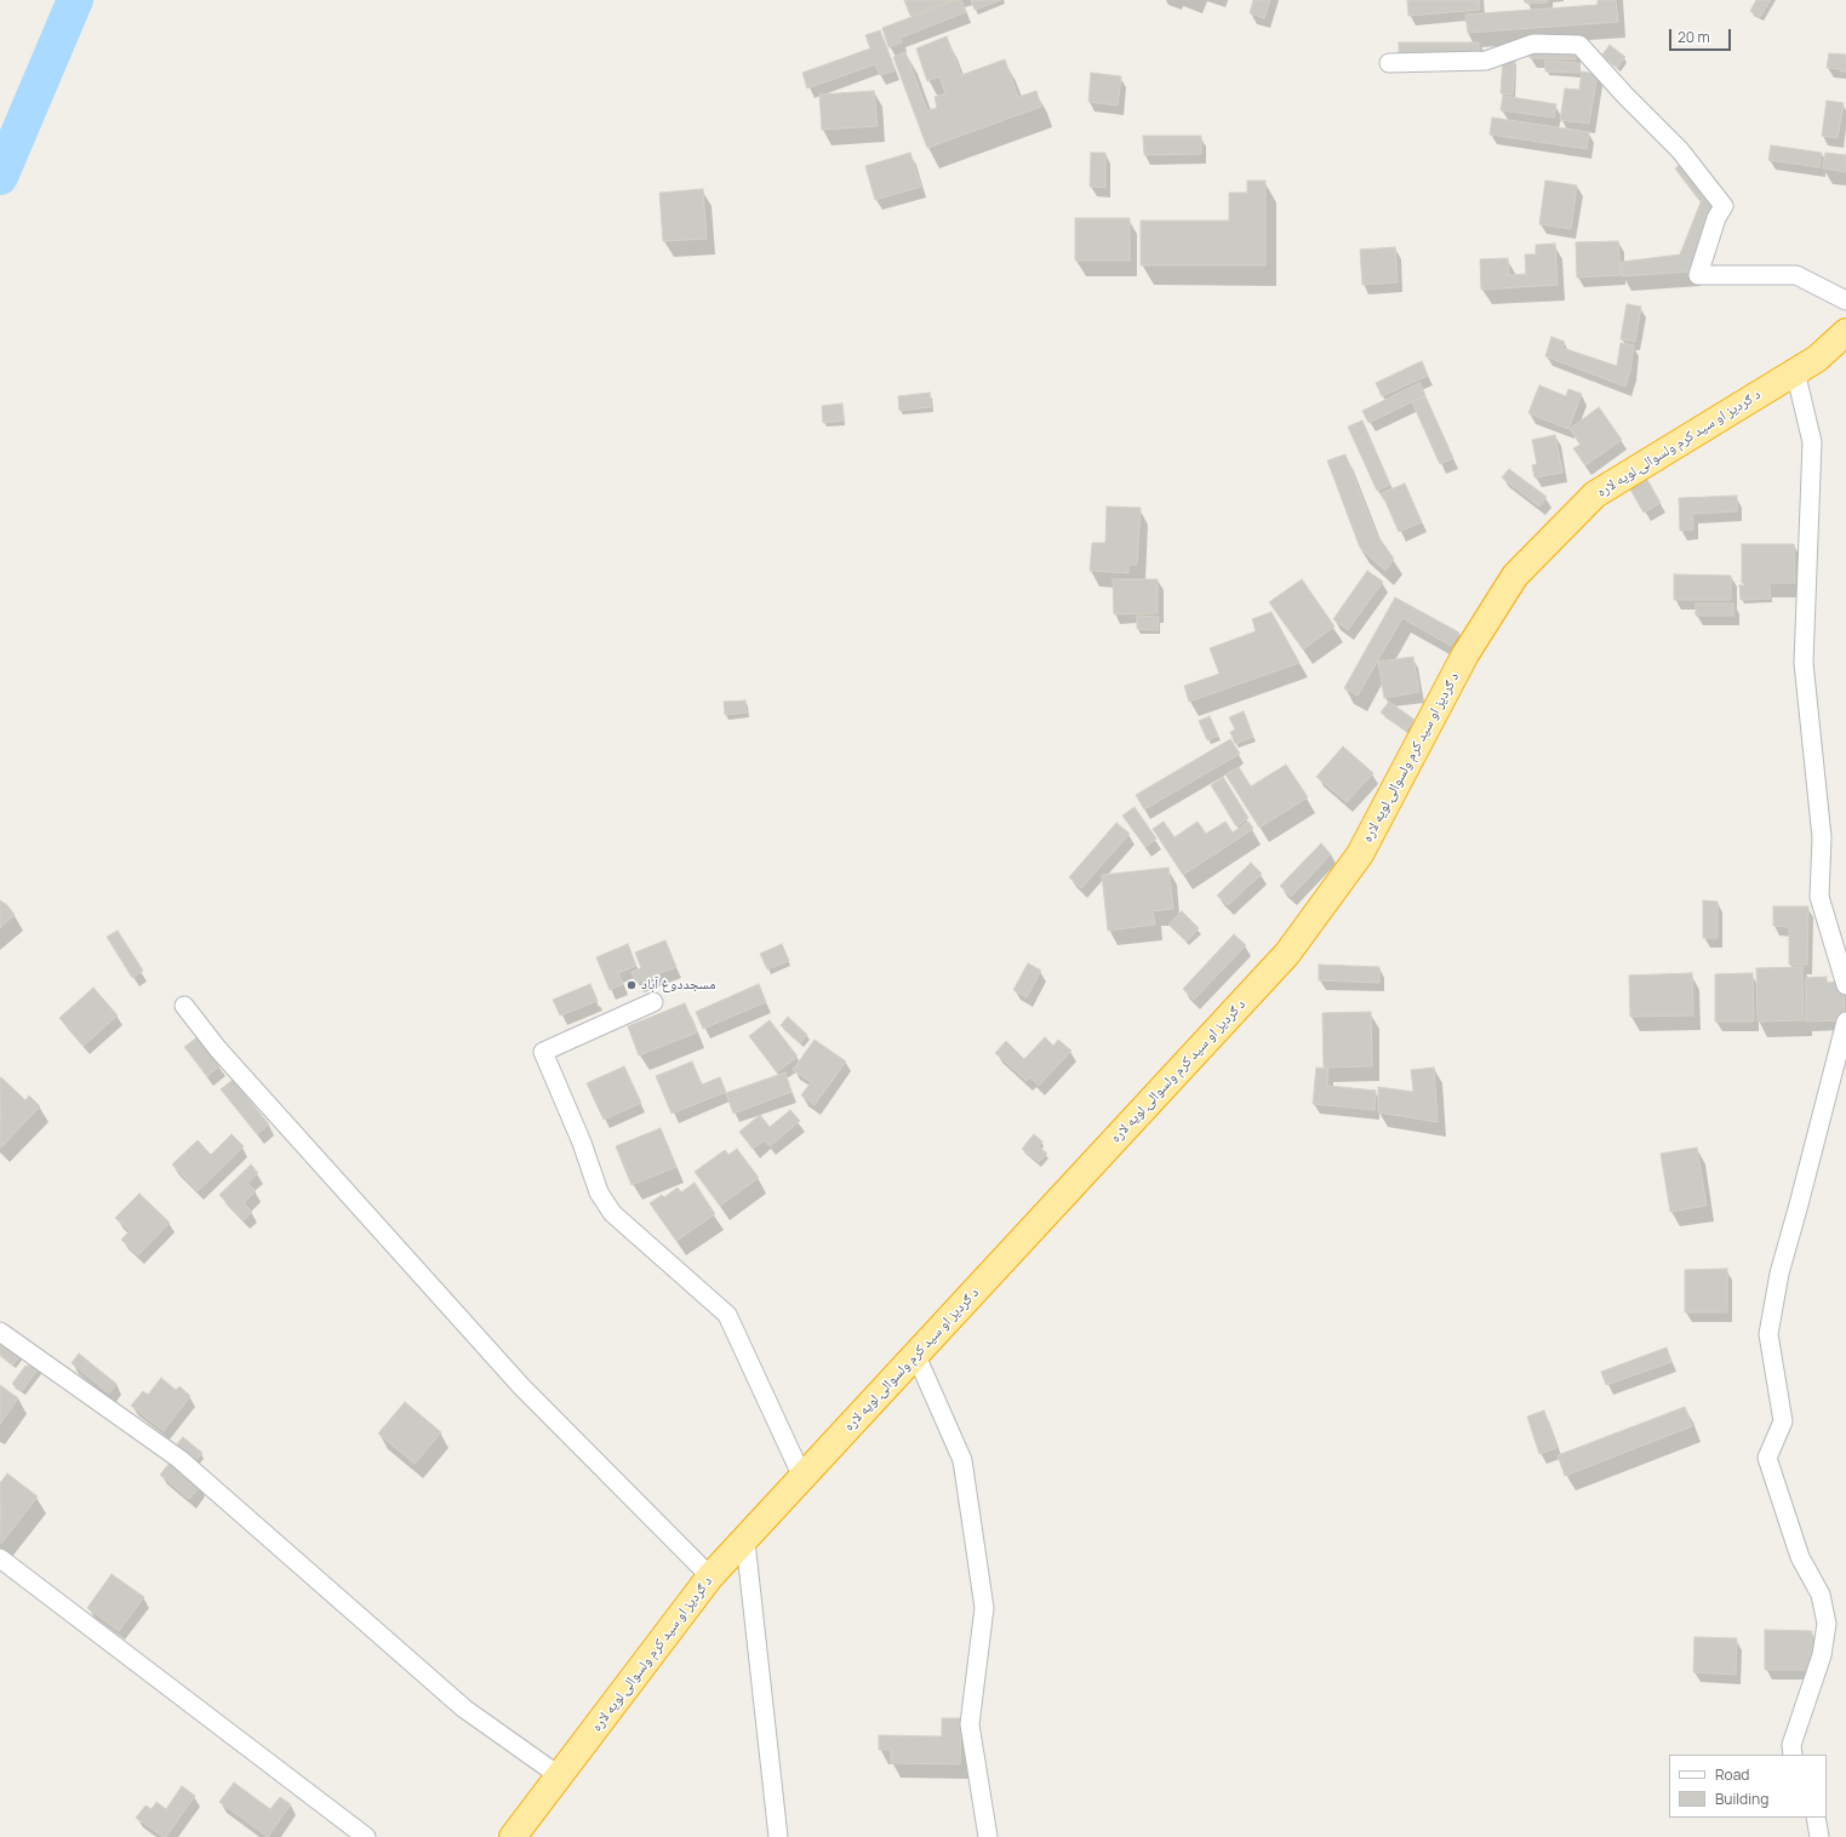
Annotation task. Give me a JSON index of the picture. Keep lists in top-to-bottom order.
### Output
{
  "streets": {
    "highway": ["د ګردیز او سید کرم ولسوالۍ لویه لاره"]
  },
  "places": ["مسجددوغ آباد"],
  "legend": ["Road", "Building"],
  "scale_bar": "20 m"
}
